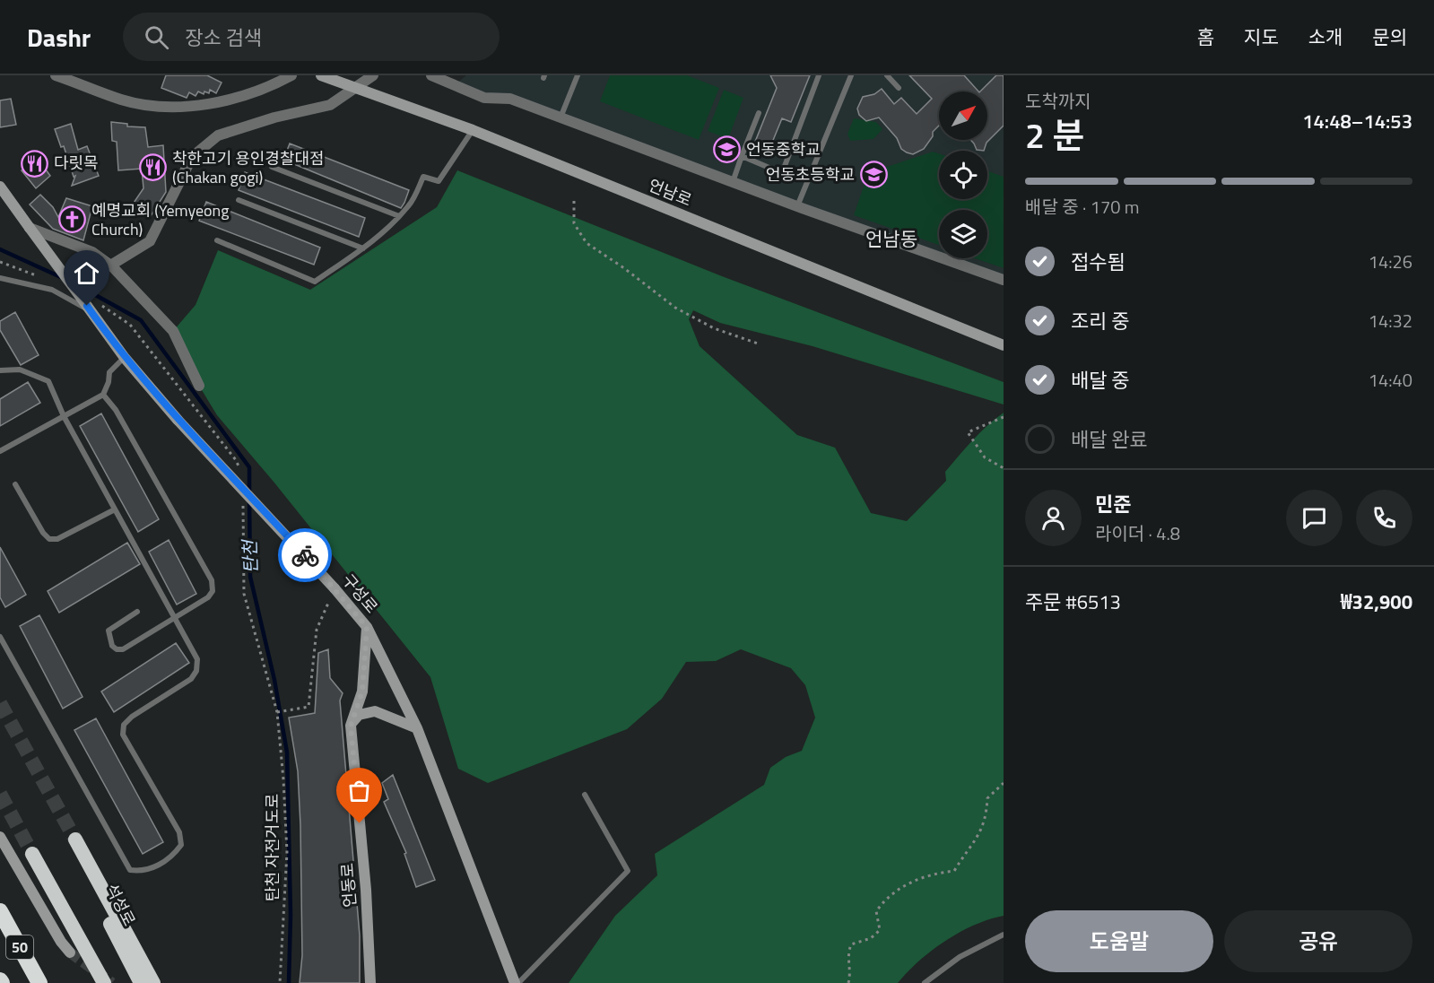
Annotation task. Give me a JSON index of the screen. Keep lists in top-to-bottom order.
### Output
{
  "streets": {
    "highway": ["석성로", "50"],
    "main road": ["언남로", "구성로", "언동로"],
    "path": ["탄천 자전거도로"]
  },
  "crossings": [
    ["구성로", "언동로"]
  ],
  "districts": ["언남동"],
  "water": ["탄천"],
  "places": {
    "school or university": ["언동중학교", "언동초등학교"],
    "restaurant": ["다릿목", "착한고기 용인경찰대점 (Chakan gogi)"],
    "church": ["예명교회 (Yemyeong Church)"]
  },
  "north": "top right",
  "page": {
    "header": "Dashr",
    "search": "장소 검색",
    "nav": [
      "홈",
      "지도",
      "소개",
      "문의"
    ],
    "heading": ["2 분", "도착까지", "14:48–14:53"],
    "panel": [
      "민준",
      "라이더 · 4.8",
      "주문 #6513",
      "₩32,900"
    ],
    "bar": "배달 중 · 170 m",
    "list": [
      ["접수됨", "14:26"],
      ["조리 중", "14:32"],
      ["배달 중", "14:40"],
      "배달 완료"
    ],
    "buttons": ["도움말", "공유"]
  }
}
